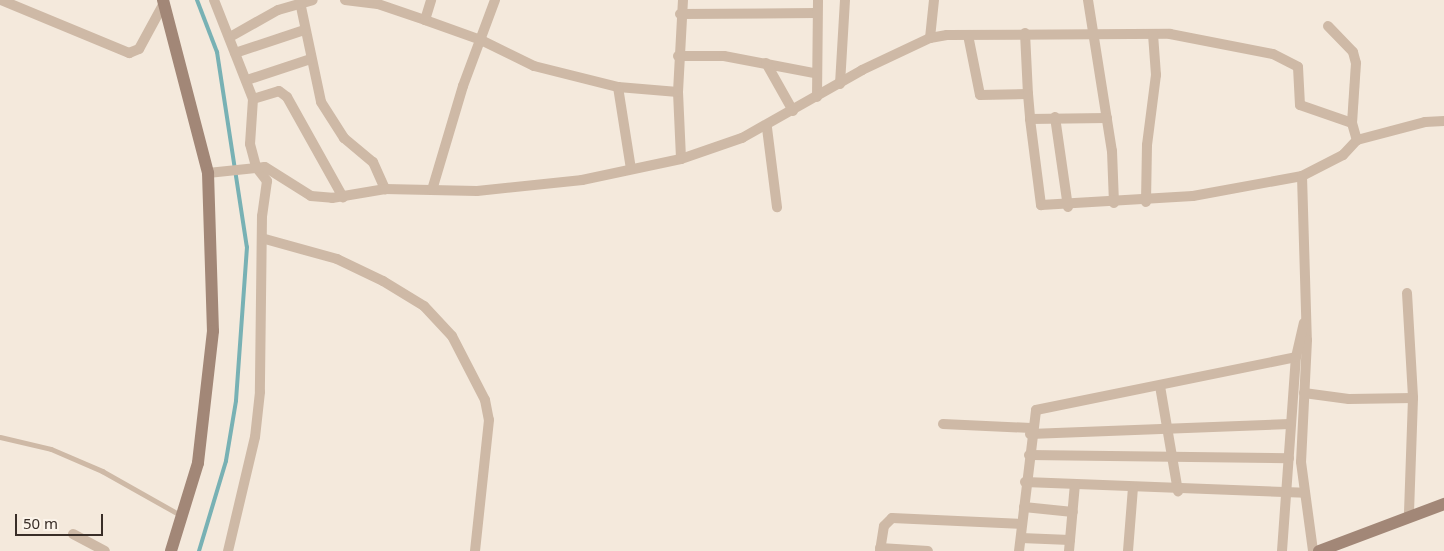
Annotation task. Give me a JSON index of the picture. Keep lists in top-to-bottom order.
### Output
{
  "scale_bar": "50 m"
}
